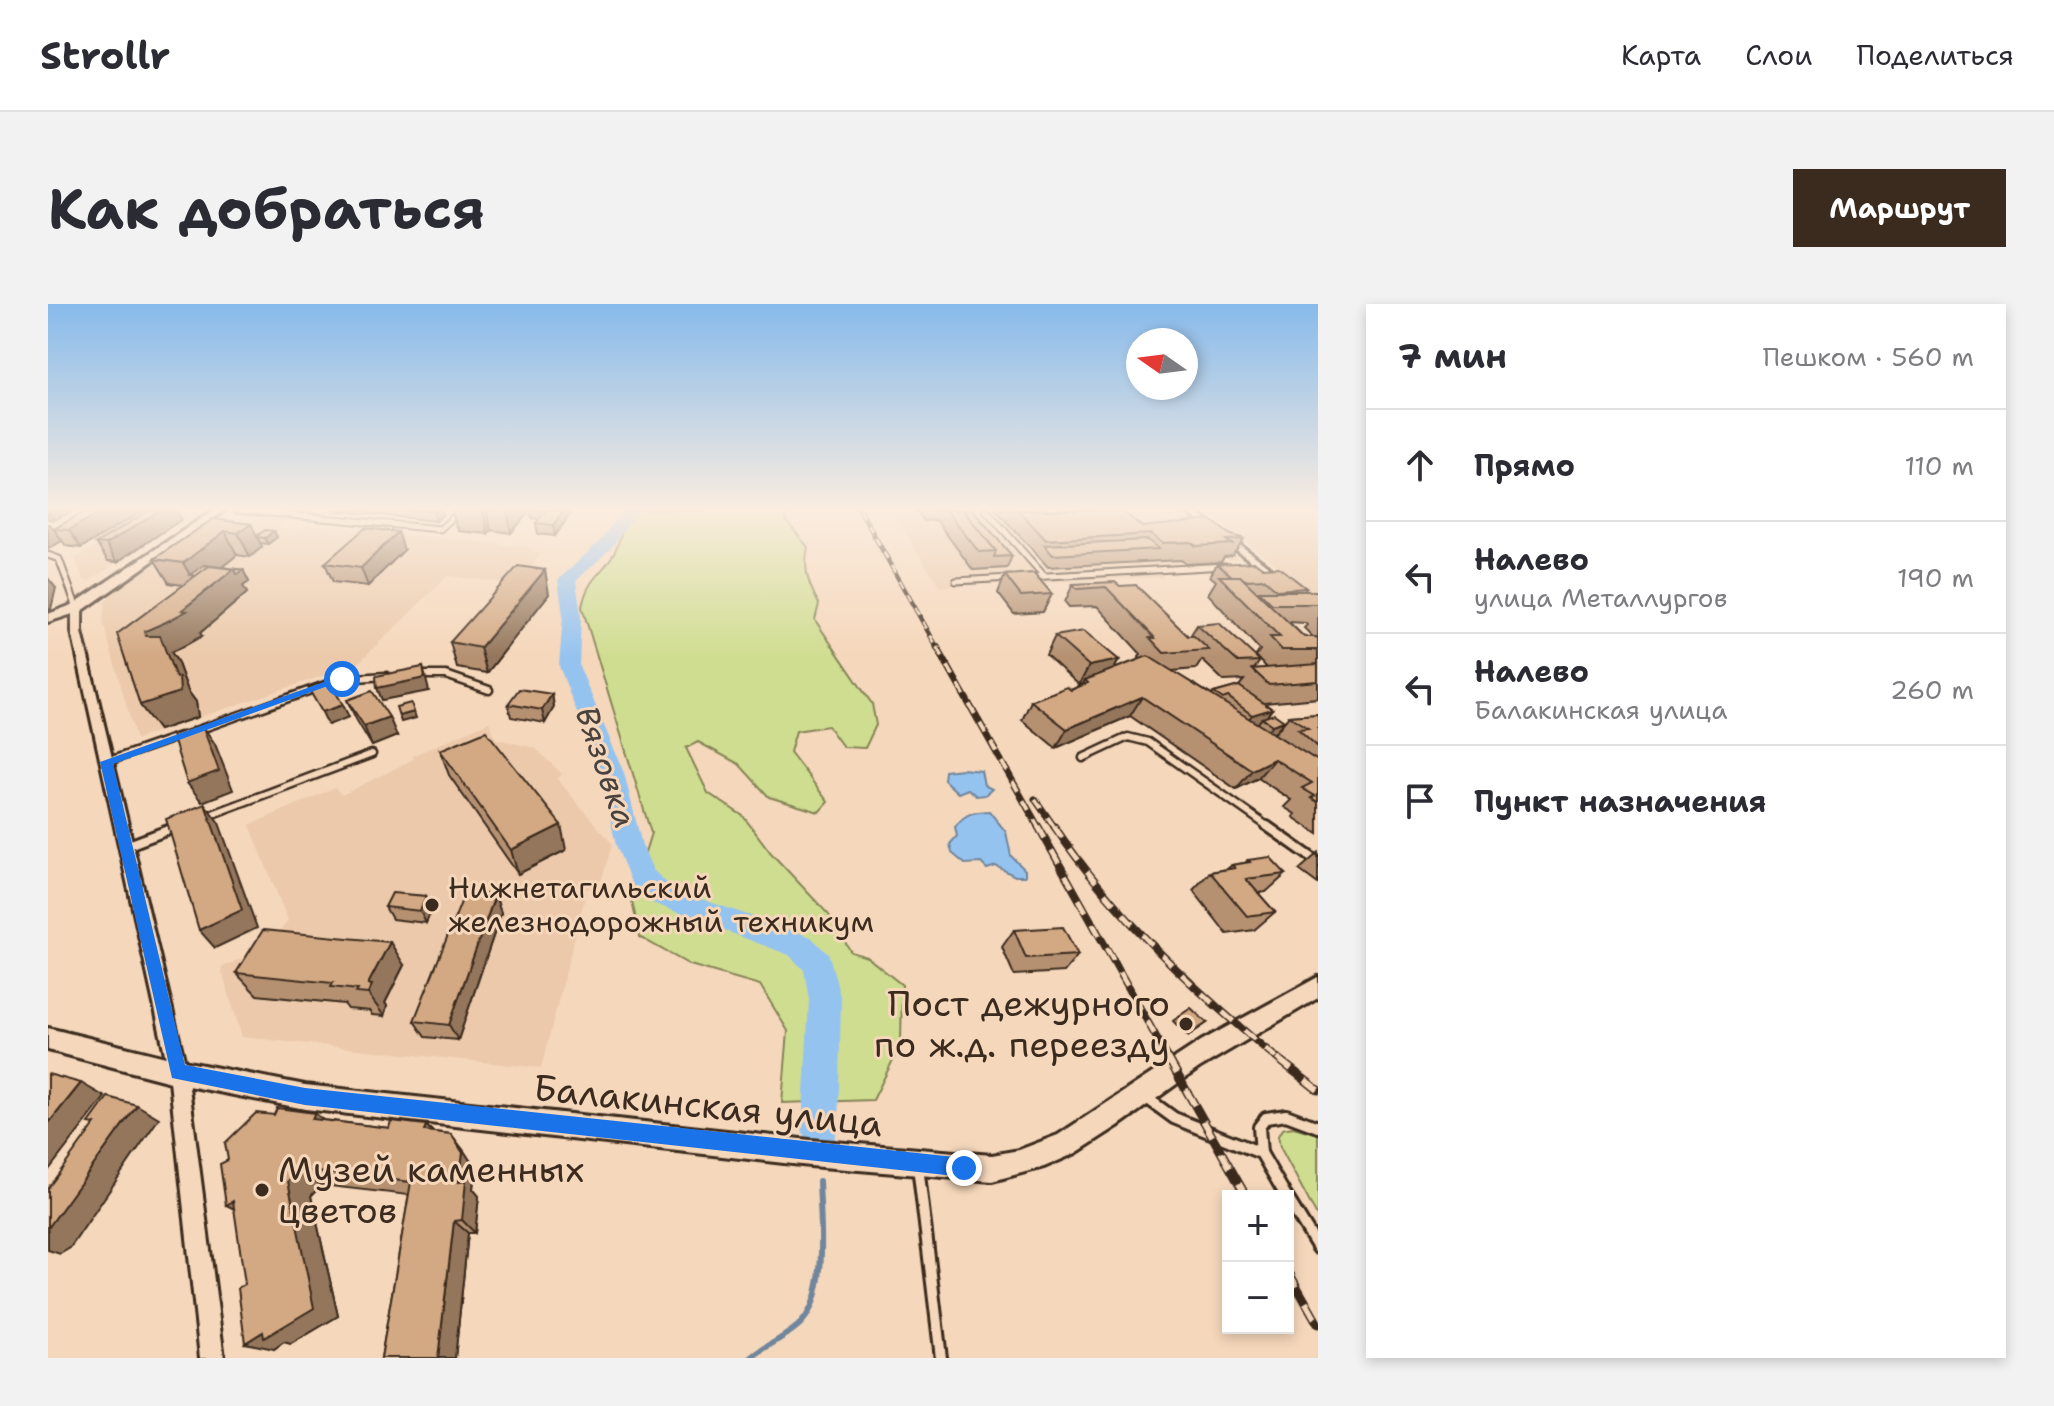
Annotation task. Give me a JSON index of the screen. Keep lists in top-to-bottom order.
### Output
{
  "streets": {
    "street": ["Балакинская улица"]
  },
  "water": ["Вязовка"],
  "places": ["Нижнетагильский железнодорожный техникум", "Пост дежурного по ж.д. переезду", "Музей каменных цветов"],
  "north": "left",
  "page": {
    "header": "Strollr",
    "nav": ["Карта", "Слои", "Поделиться"],
    "buttons": "Маршрут",
    "title": "Как добраться",
    "heading": ["7 мин", "Пешком · 560 m"],
    "list": [
      ["Прямо", "110 m"],
      ["Налево", "улица Металлургов", "190 m"],
      ["Налево", "Балакинская улица", "260 m"],
      "Пункт назначения"
    ],
    "map_buttons": ["+", "−"]
  }
}
